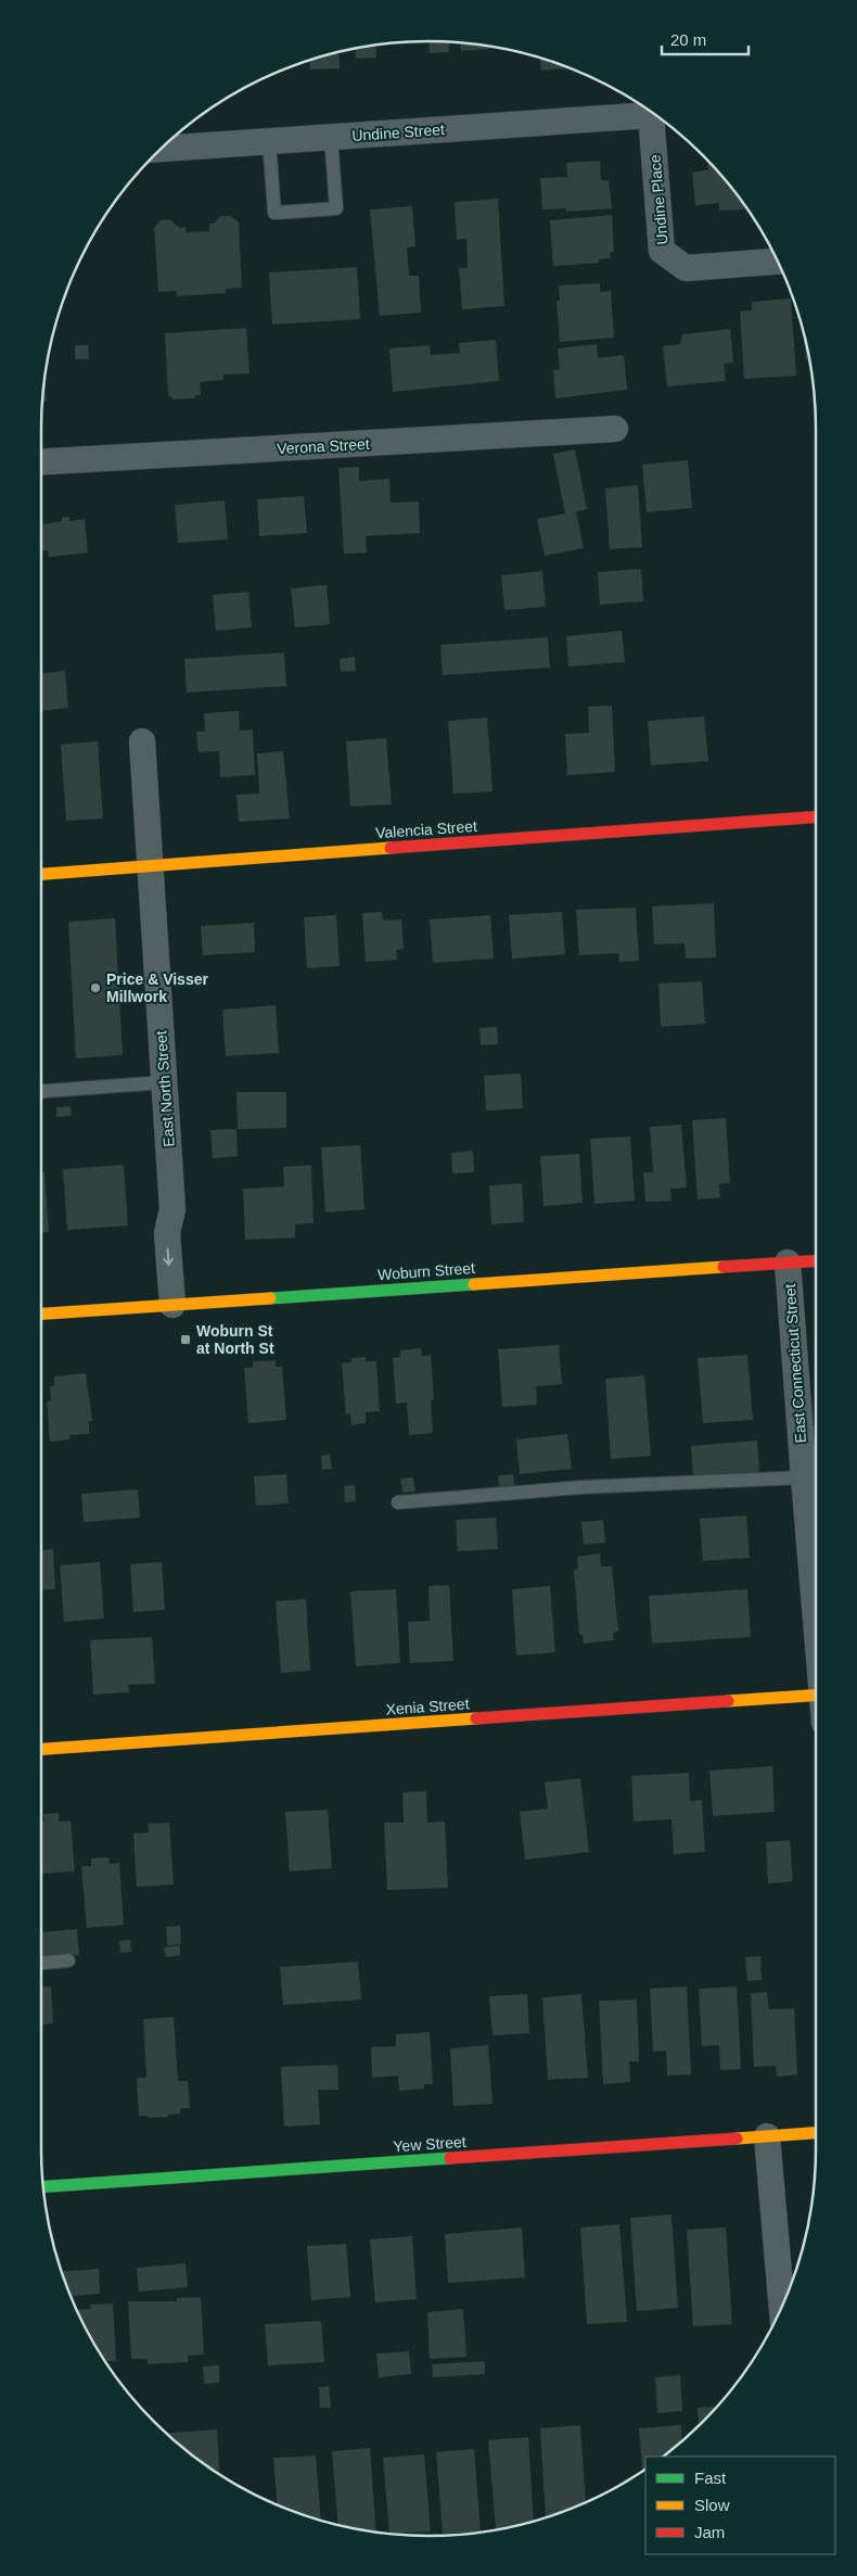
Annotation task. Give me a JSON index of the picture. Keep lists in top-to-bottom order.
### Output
{
  "streets": {
    "street": [
      "Undine Street",
      "Undine Place",
      "Verona Street",
      "Valencia Street",
      "East North Street",
      "Woburn Street",
      "East Connecticut Street",
      "Xenia Street",
      "Yew Street"
    ]
  },
  "crossings": [
    ["Valencia Street", "East North Street"],
    ["East North Street", "Woburn Street"],
    ["Woburn Street", "East Connecticut Street"]
  ],
  "one_way": ["East North Street"],
  "places": {
    "other": ["Price & Visser Millwork"],
    "transit": ["Woburn St at North St"]
  },
  "legend": ["Fast", "Slow", "Jam"],
  "scale_bar": "20 m"
}
